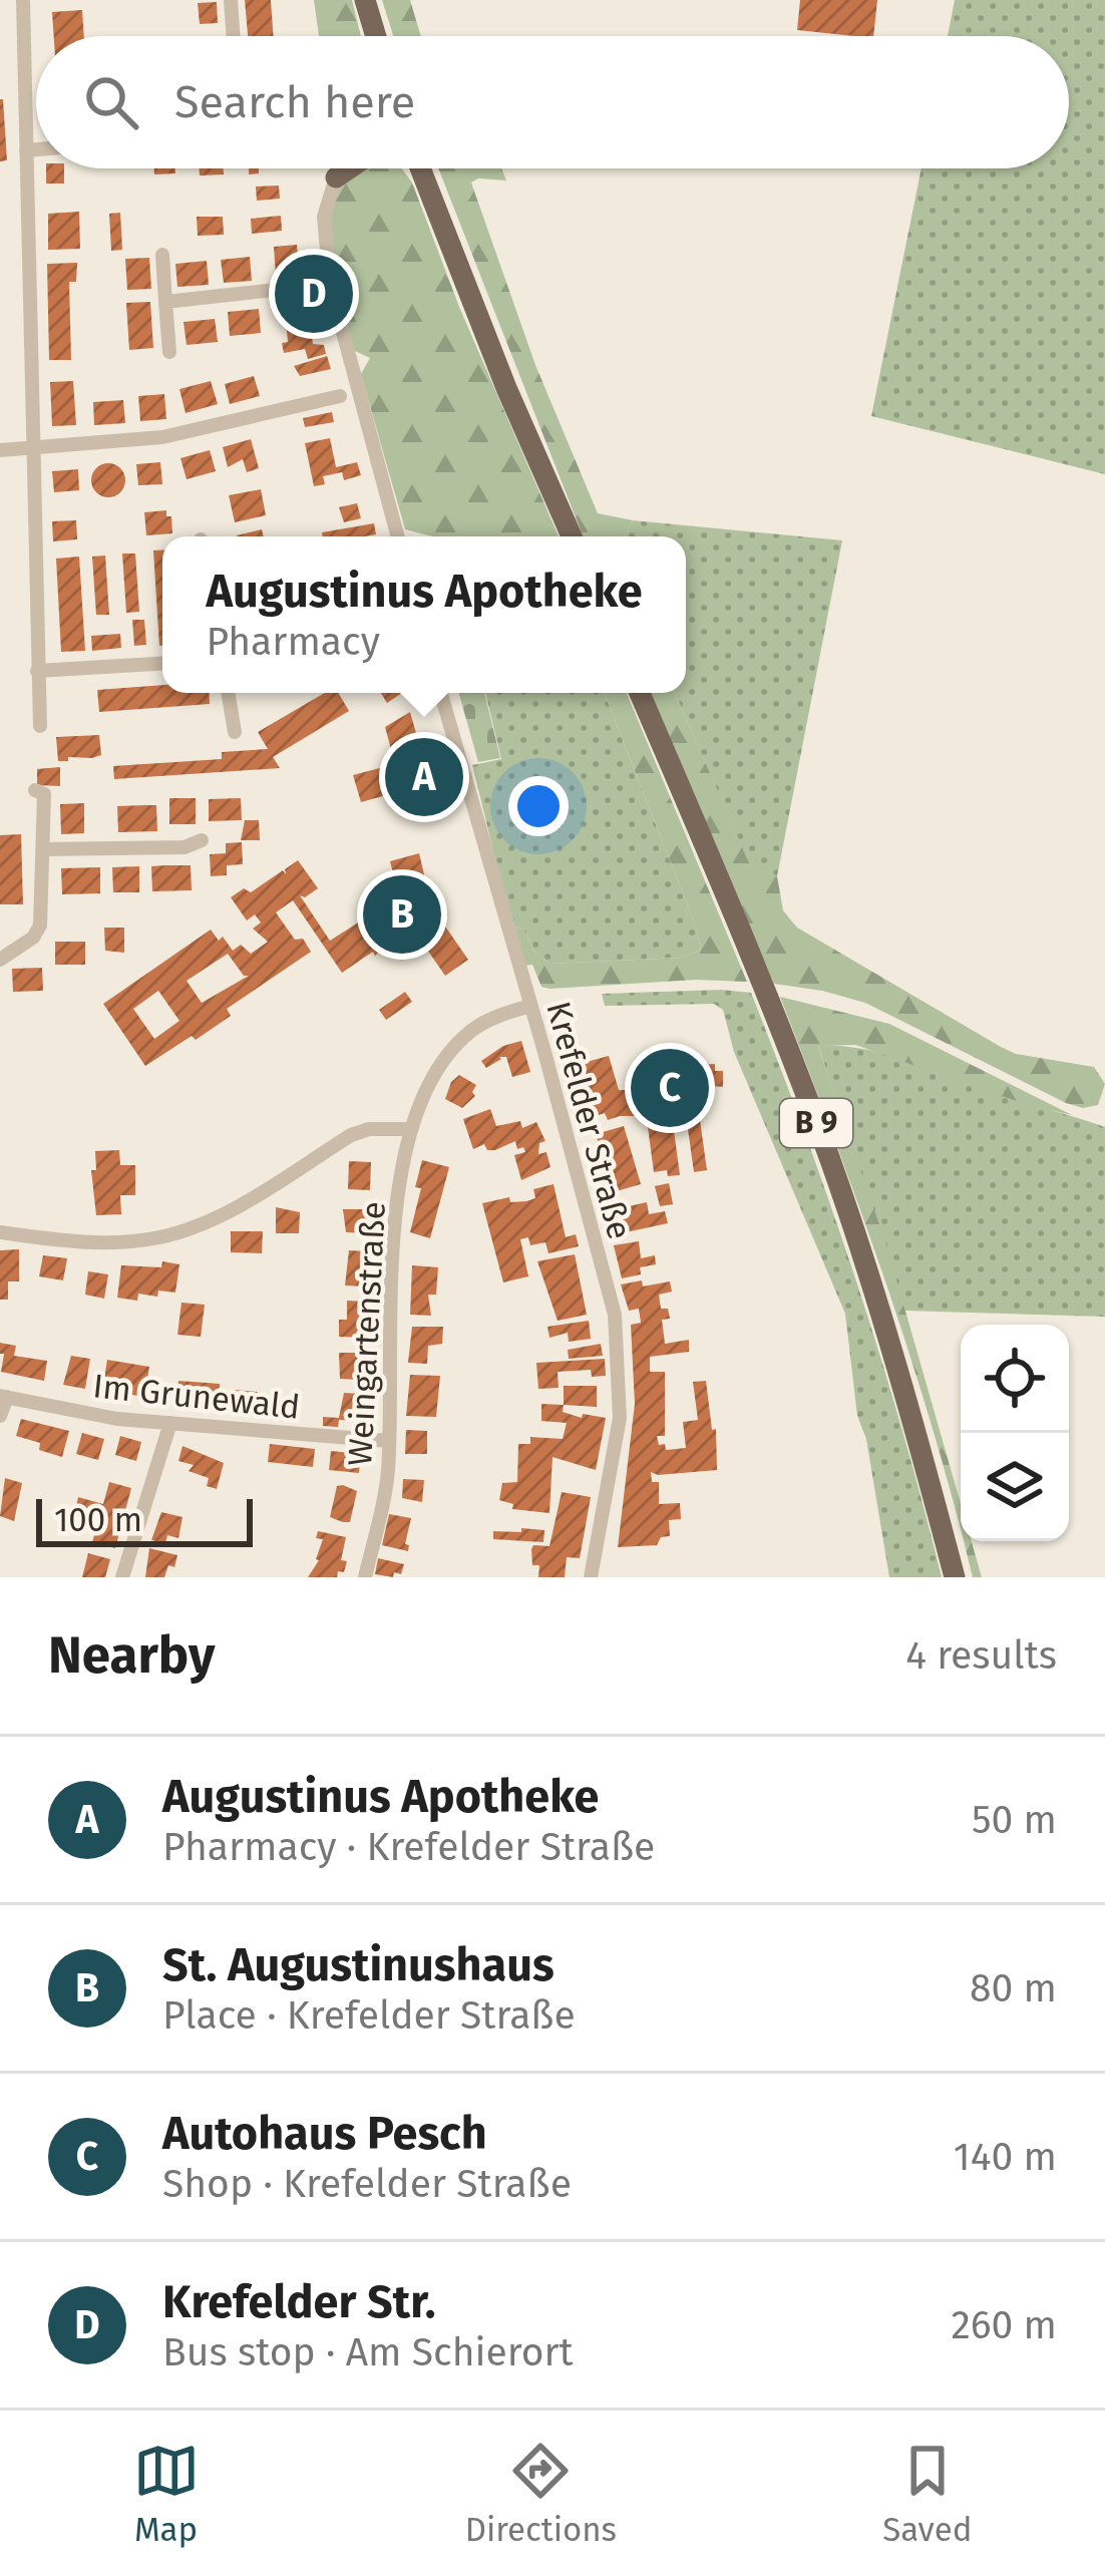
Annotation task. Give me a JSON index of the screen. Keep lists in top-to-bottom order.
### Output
{
  "streets": {
    "main road": ["B 9"],
    "street": ["Krefelder Straße", "Weingartenstraße", "Im Grunewald"]
  },
  "crossings": [
    ["Krefelder Straße", "Weingartenstraße"],
    ["Weingartenstraße", "Im Grunewald"]
  ],
  "scale_bar": "100 m",
  "page": {
    "search": "Search here",
    "pins": [
      "D",
      "A",
      "B",
      "C"
    ],
    "popup": ["Augustinus Apotheke", "Pharmacy"],
    "scale": "100 m",
    "heading": ["Nearby", "4 results"],
    "list": [
      {
        "mark": "A",
        "name": "Augustinus Apotheke",
        "note": "Pharmacy · Krefelder Straße",
        "value": "50 m"
      },
      {
        "mark": "B",
        "name": "St. Augustinushaus",
        "note": "Place · Krefelder Straße",
        "value": "80 m"
      },
      {
        "mark": "C",
        "name": "Autohaus Pesch",
        "note": "Shop · Krefelder Straße",
        "value": "140 m"
      },
      {
        "mark": "D",
        "name": "Krefelder Str.",
        "note": "Bus stop · Am Schierort",
        "value": "260 m"
      }
    ],
    "nav": ["Map", "Directions", "Saved"]
  }
}
